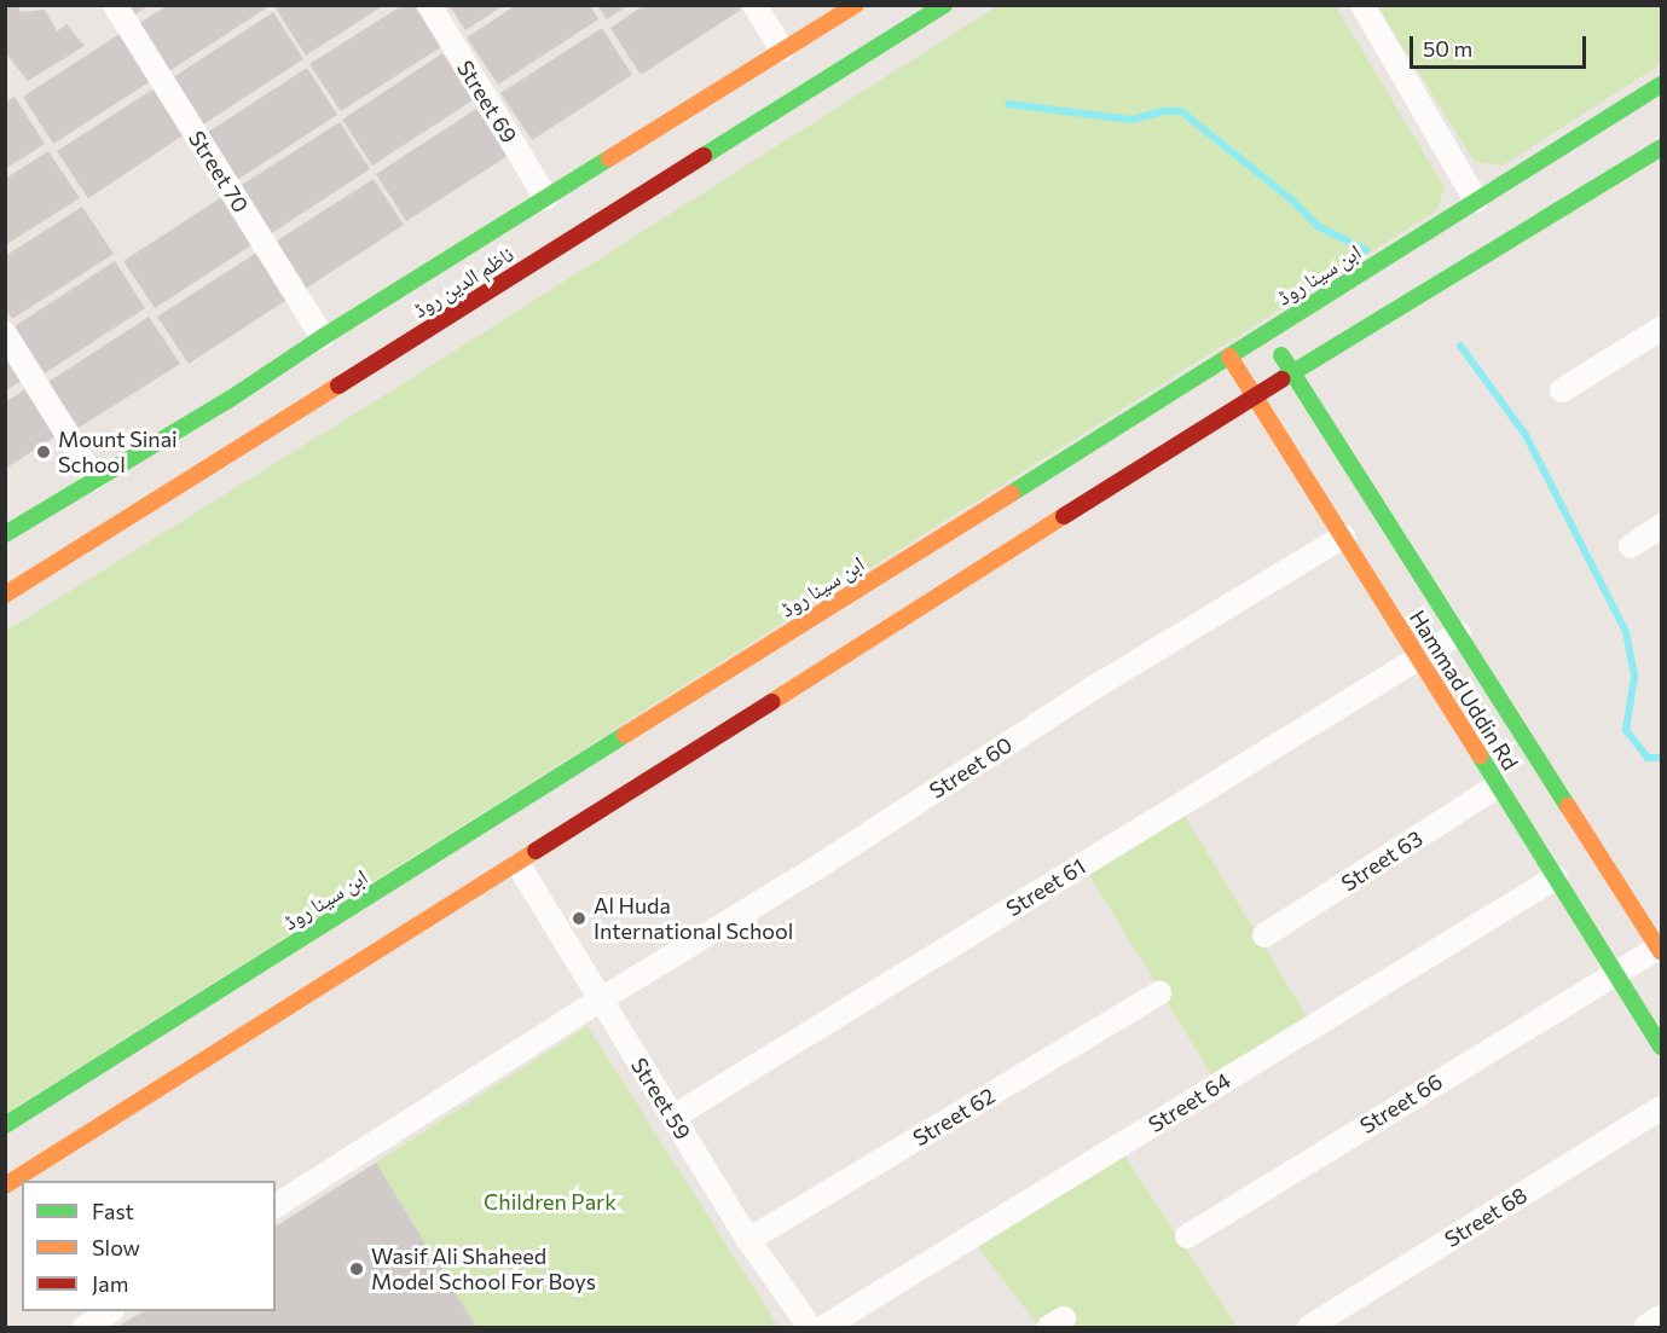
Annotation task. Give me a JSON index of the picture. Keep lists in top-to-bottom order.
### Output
{
  "streets": {
    "main road": ["ابن سینا روڈ", "ناظم الدین روڈ", "Hammad Uddin Rd"],
    "street": [
      "Street 69",
      "Street 70",
      "Street 60",
      "Street 63",
      "Street 61",
      "Street 59",
      "Street 64",
      "Street 66",
      "Street 62",
      "Street 68"
    ]
  },
  "crossings": [
    ["Street 69", "ناظم الدین روڈ"],
    ["Street 70", "ناظم الدین روڈ"],
    ["ابن سینا روڈ", "Hammad Uddin Rd"],
    ["Hammad Uddin Rd", "Street 60"],
    ["Hammad Uddin Rd", "Street 63"],
    ["Hammad Uddin Rd", "Street 61"],
    ["Hammad Uddin Rd", "Street 64"],
    ["Hammad Uddin Rd", "Street 66"],
    ["Street 60", "Street 59"],
    ["Street 61", "Street 59"],
    ["Street 59", "Street 62"]
  ],
  "parks": ["Children Park"],
  "places": ["Mount Sinai School", "Al Huda International School", "Wasif Ali Shaheed Model School For Boys"],
  "legend": ["Fast", "Slow", "Jam"],
  "scale_bar": "50 m"
}
